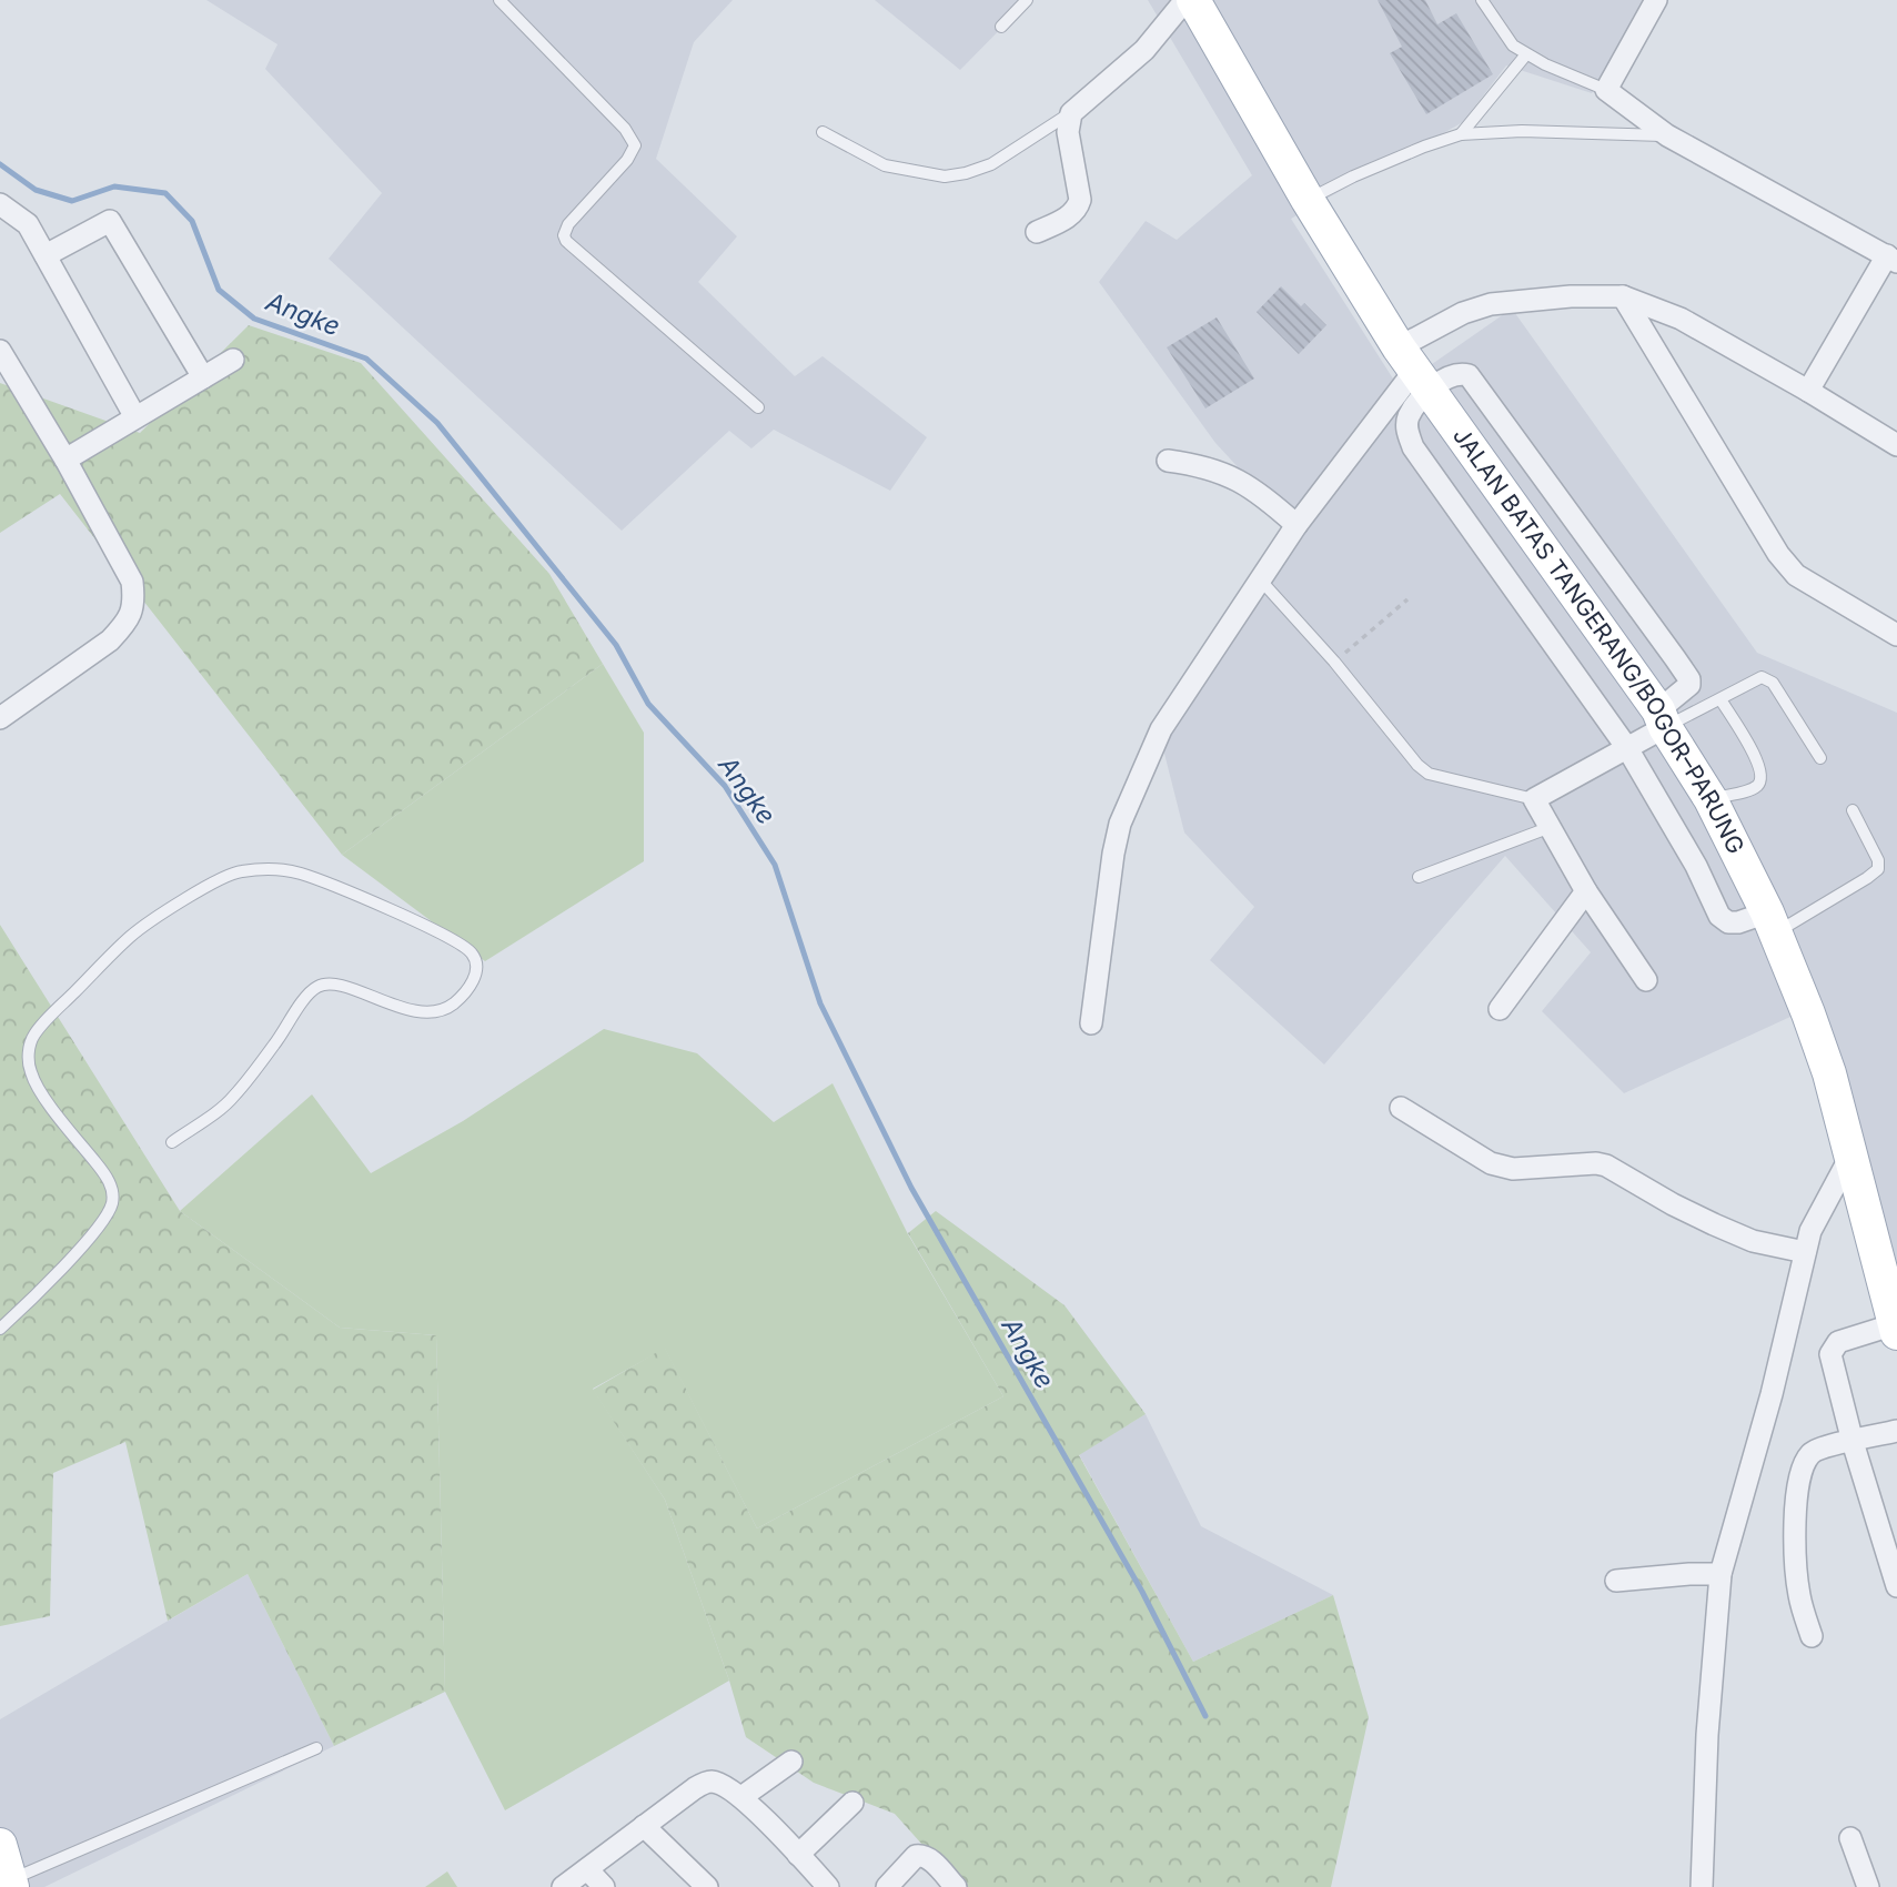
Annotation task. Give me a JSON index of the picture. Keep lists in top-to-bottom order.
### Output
{
  "streets": {
    "main road": ["JALAN BATAS TANGERANG/BOGOR–PARUNG"]
  },
  "water": ["Angke"]
}
